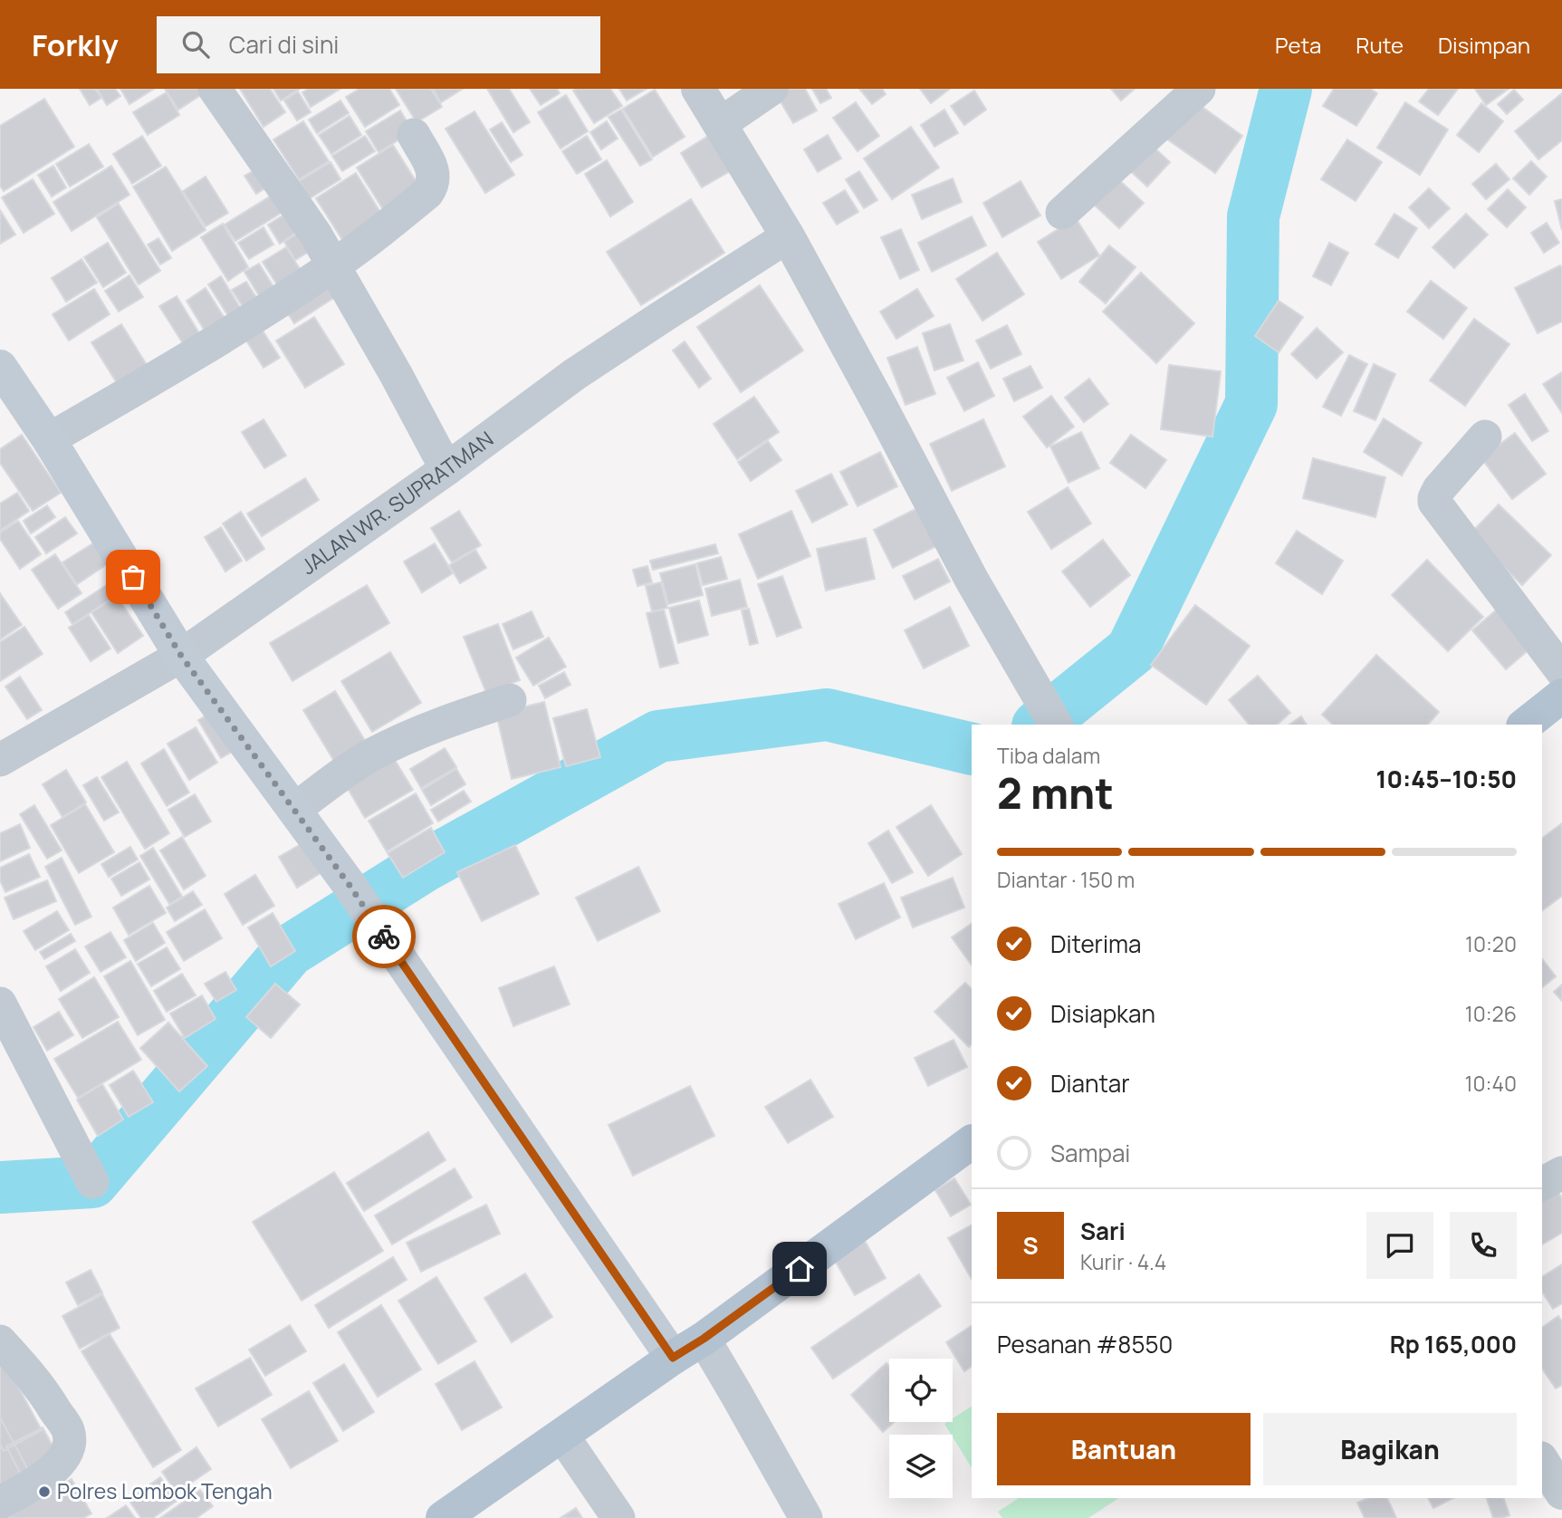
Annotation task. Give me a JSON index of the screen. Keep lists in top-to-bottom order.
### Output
{
  "streets": {
    "street": ["JALAN WR. SUPRATMAN"]
  },
  "places": ["Polres Lombok Tengah"],
  "page": {
    "header": "Forkly",
    "search": "Cari di sini",
    "nav": ["Peta", "Rute", "Disimpan"],
    "heading": ["2 mnt", "Tiba dalam", "10:45–10:50"],
    "panel": [
      "Sari",
      "Kurir · 4.4",
      "Pesanan #8550",
      "Rp 165,000"
    ],
    "bar": "Diantar · 150 m",
    "list": [
      ["Diterima", "10:20"],
      ["Disiapkan", "10:26"],
      ["Diantar", "10:40"],
      "Sampai"
    ],
    "round": "S",
    "buttons": ["Bantuan", "Bagikan"]
  }
}
